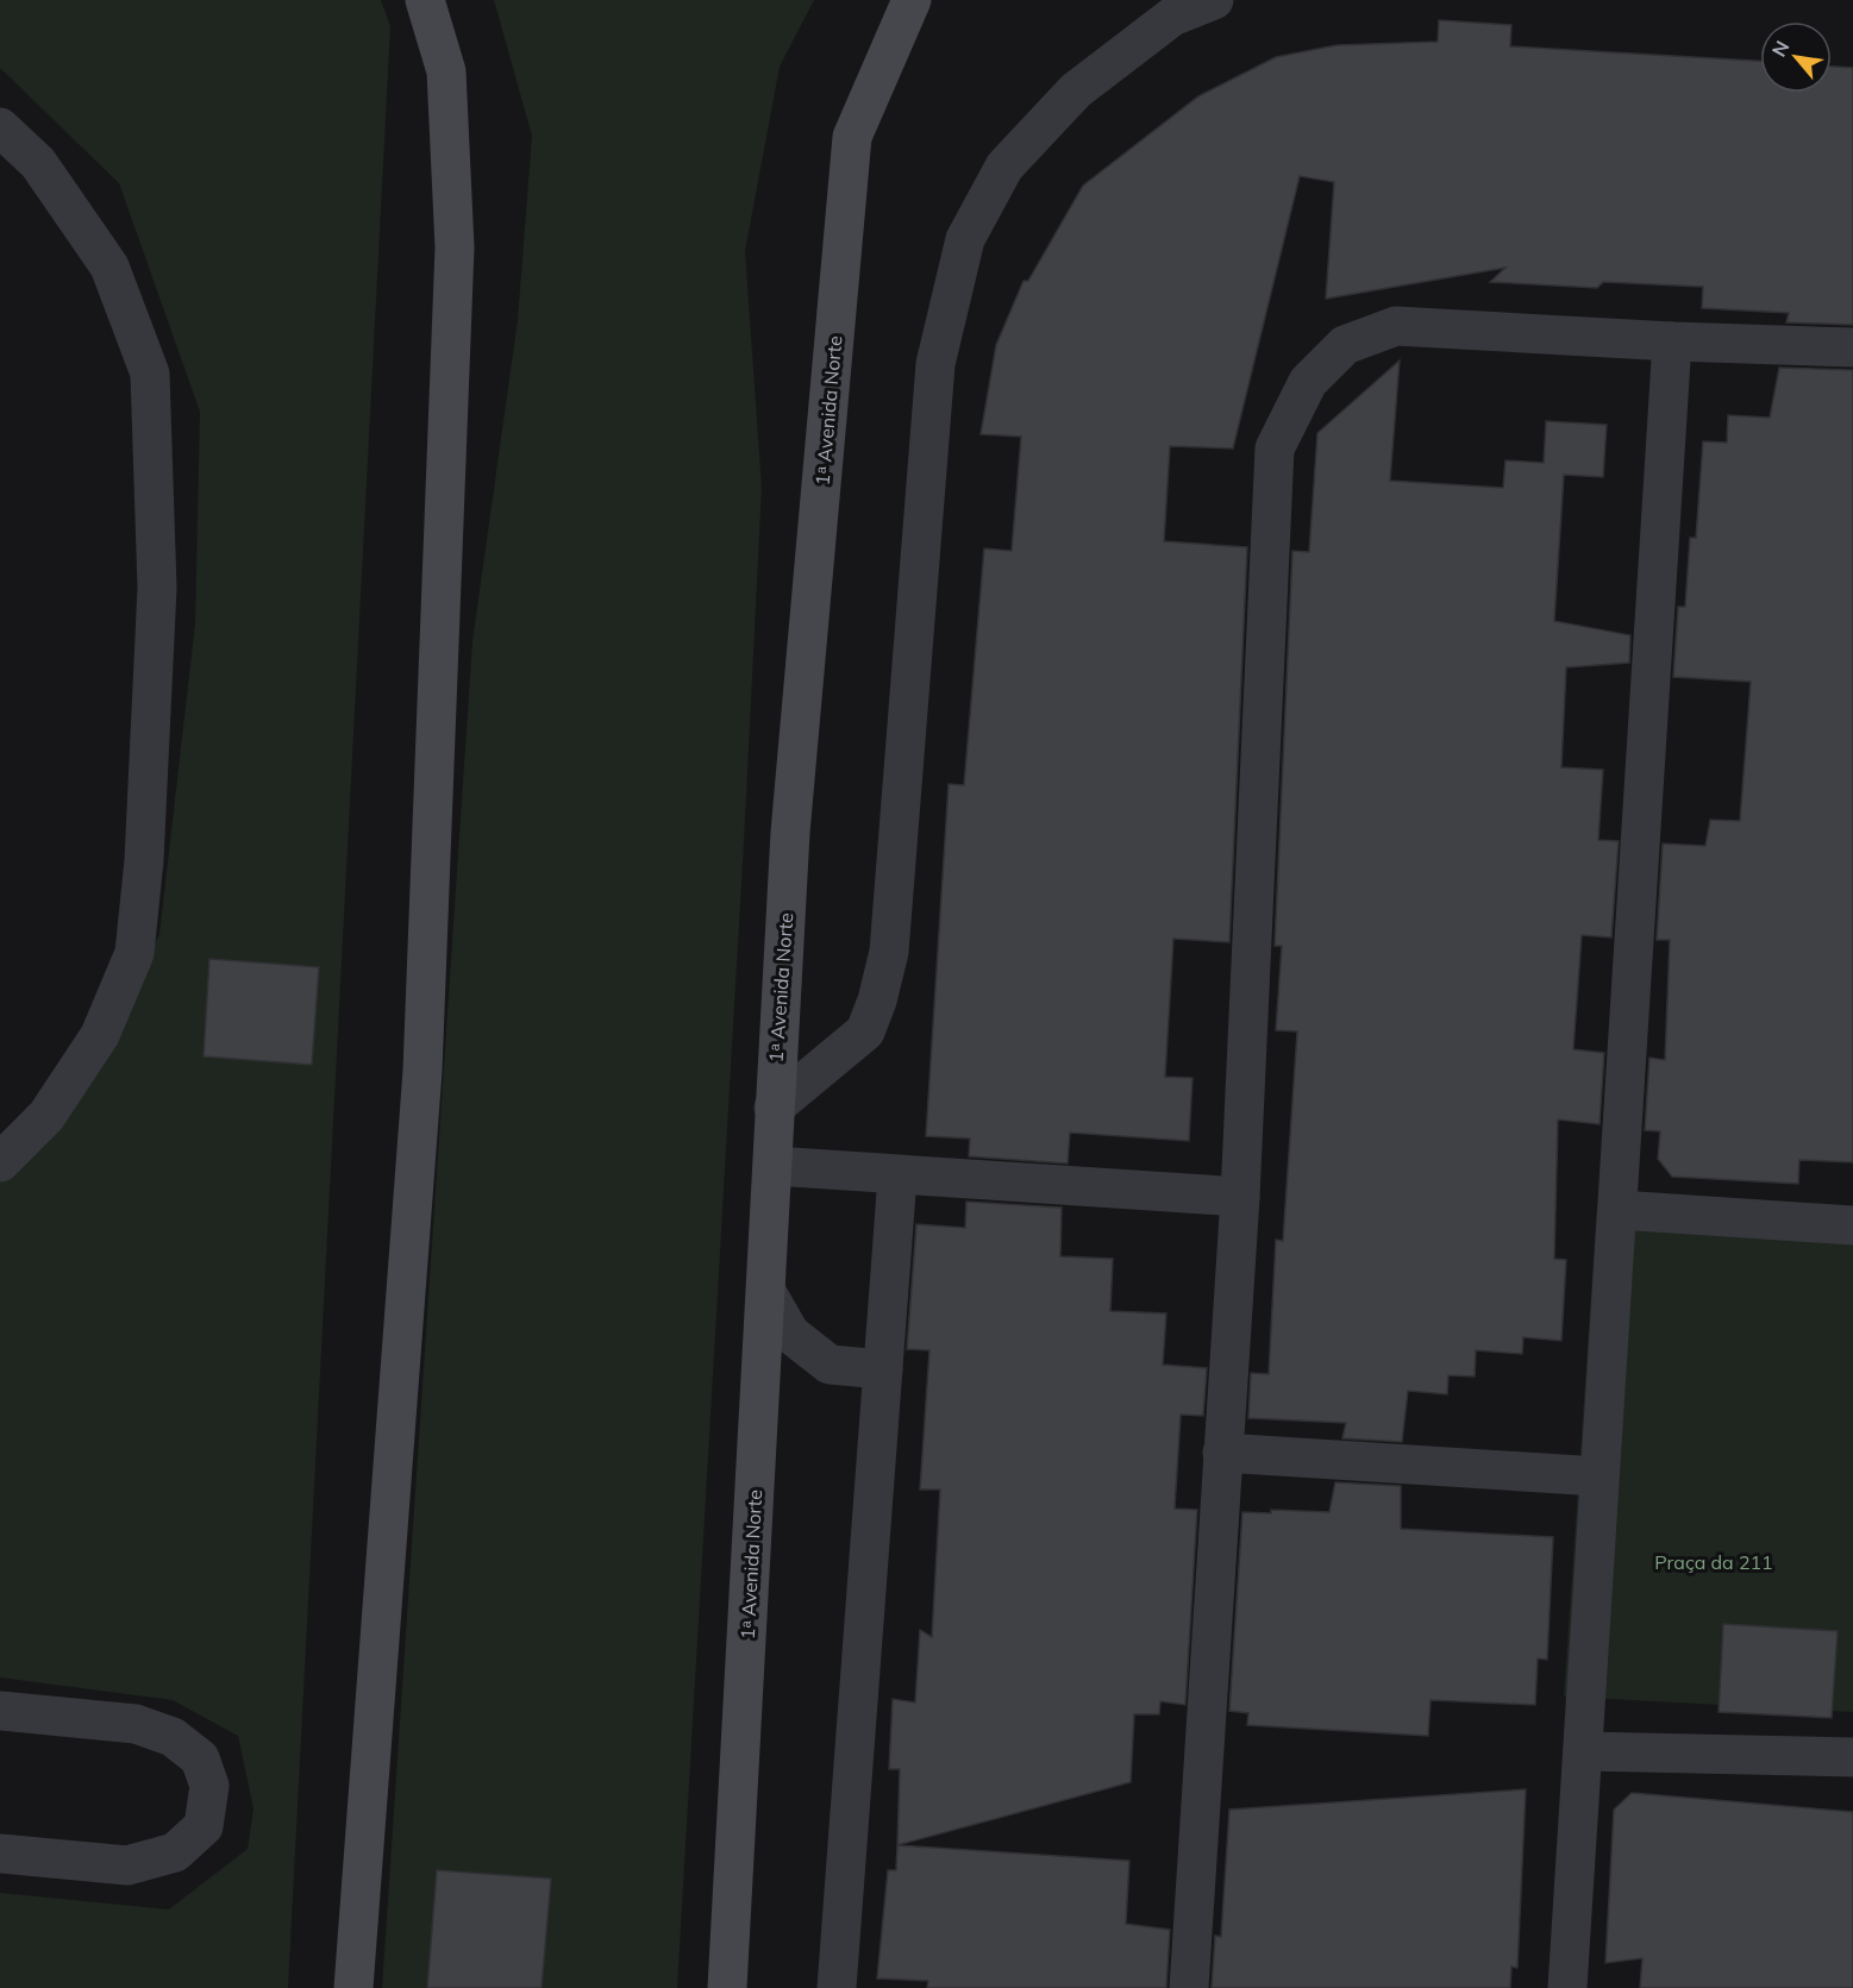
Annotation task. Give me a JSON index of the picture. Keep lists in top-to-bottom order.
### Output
{
  "streets": {
    "main road": ["1ᵃ Avenida Norte"]
  },
  "parks": ["Praça da 211"],
  "north": "top left"
}
